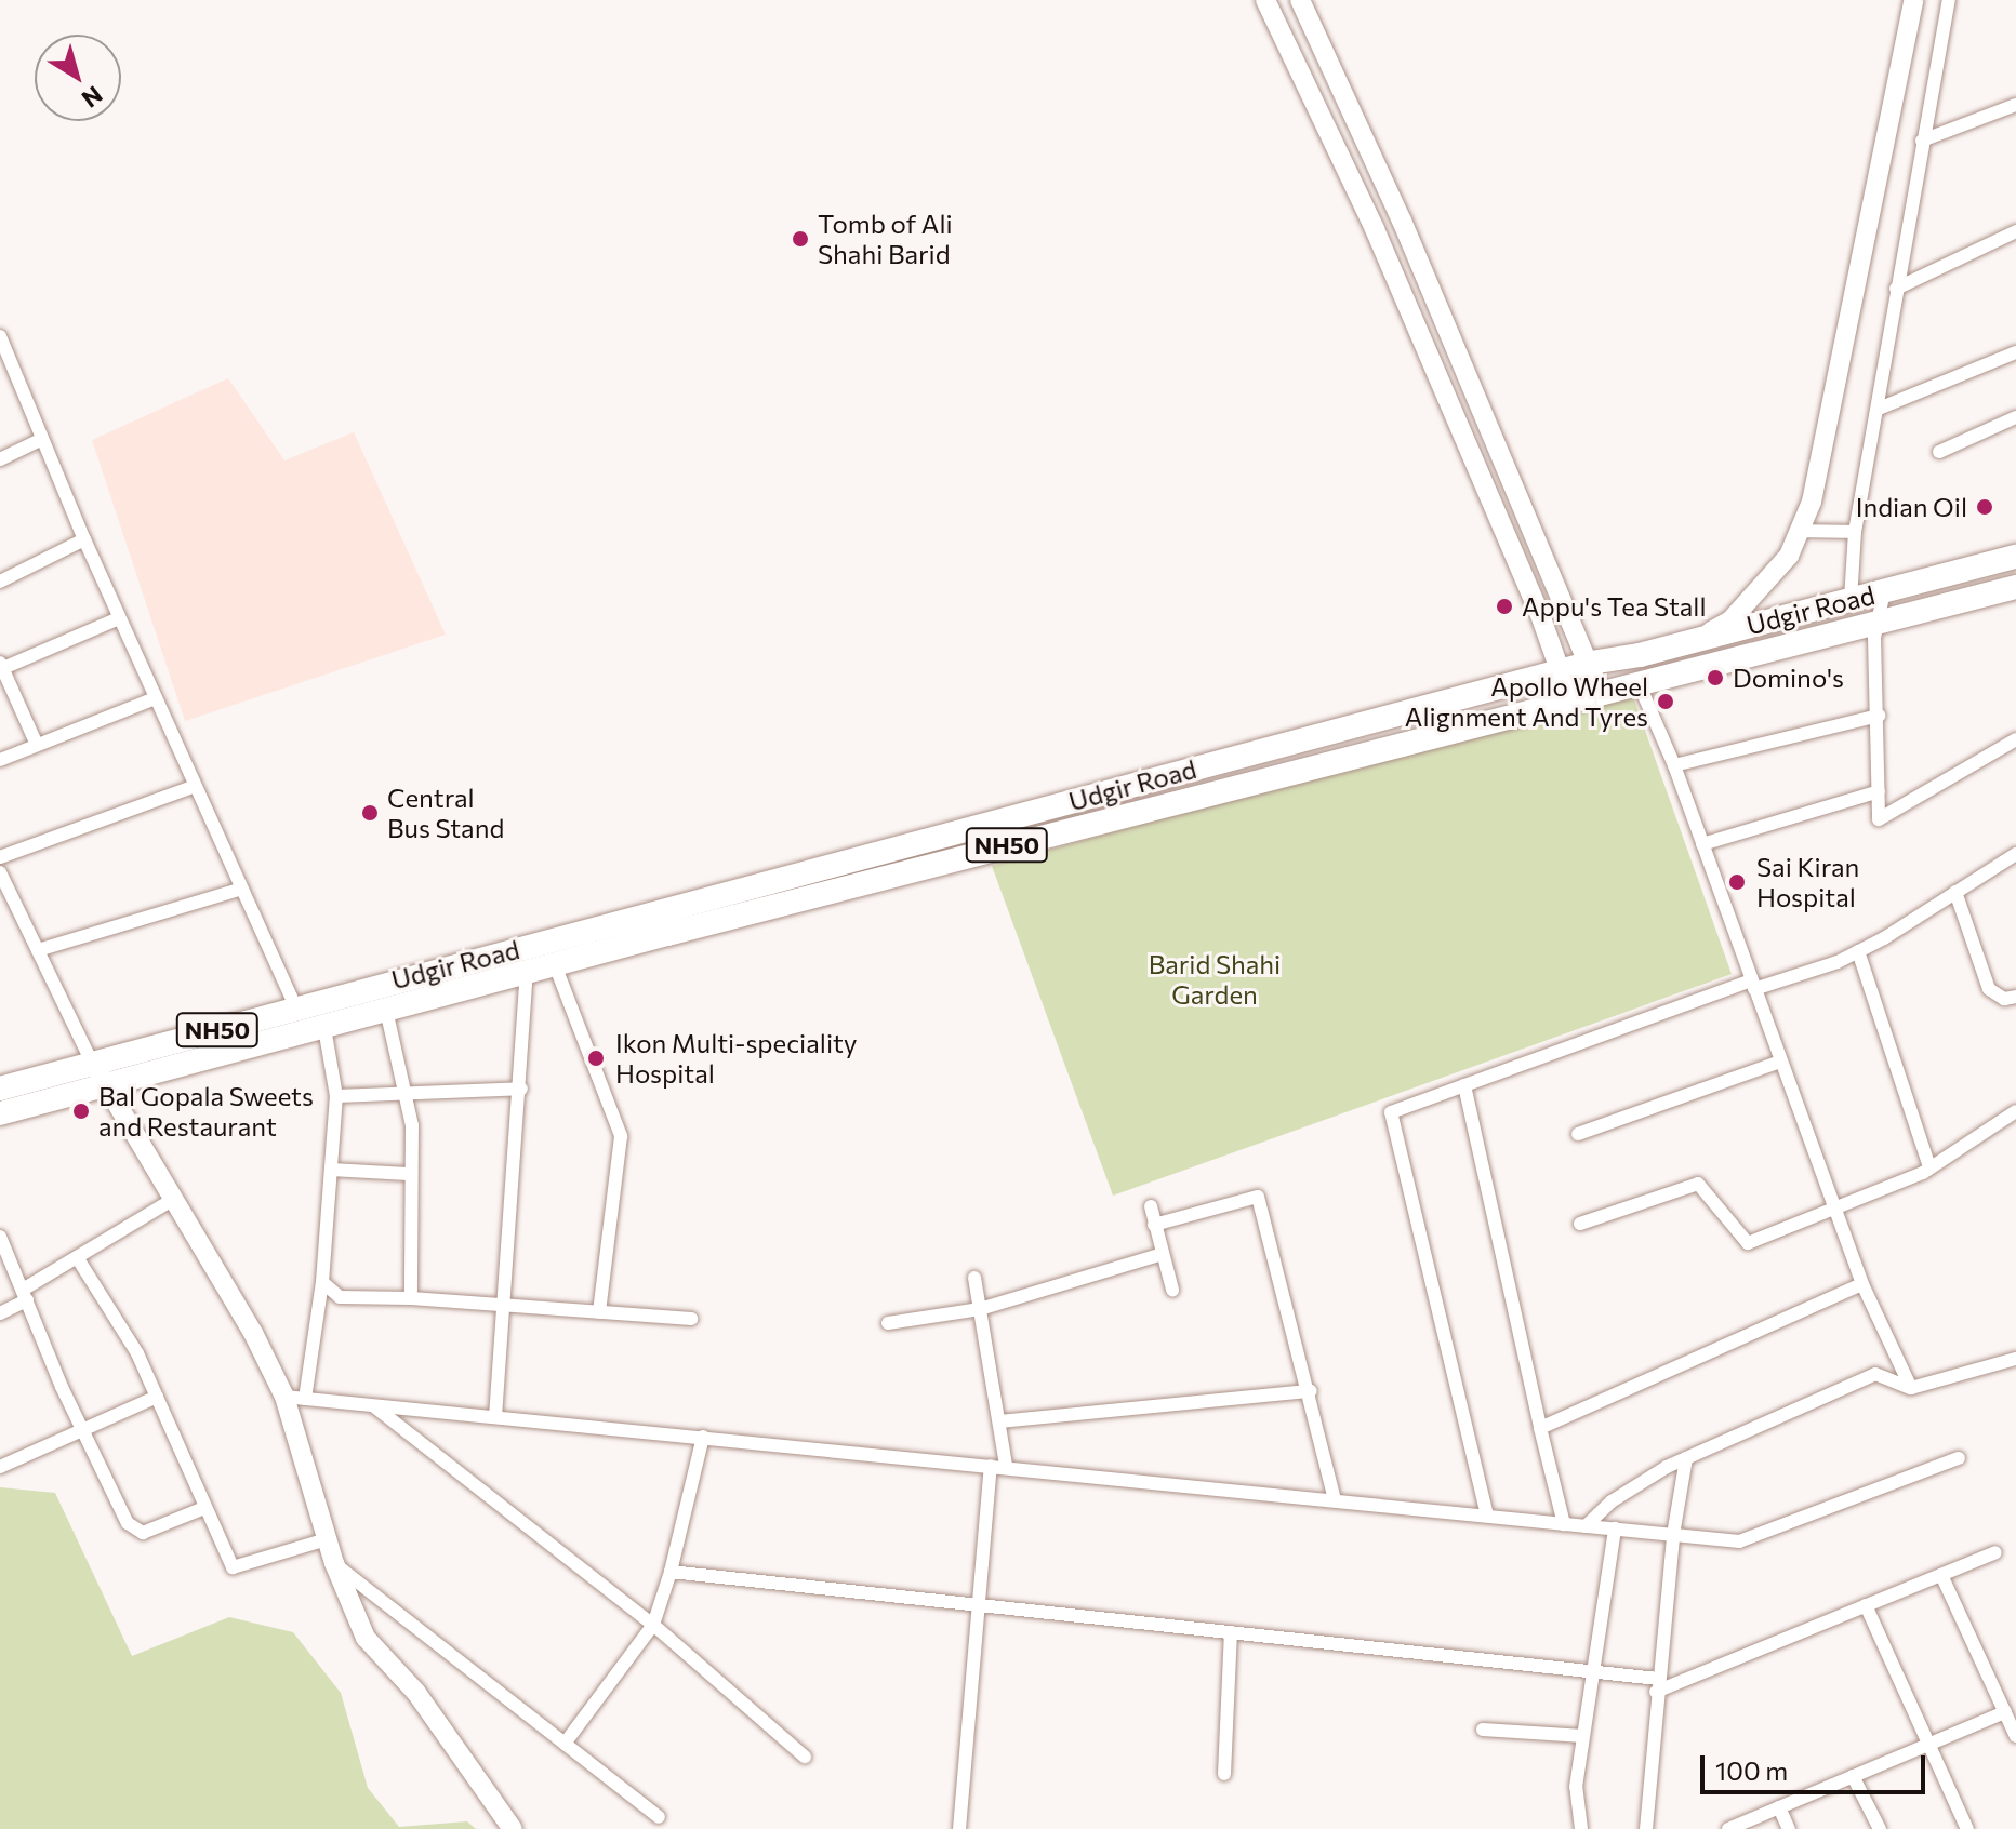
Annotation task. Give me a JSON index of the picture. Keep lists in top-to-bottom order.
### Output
{
  "streets": {
    "highway": ["Udgir Road", "NH50"]
  },
  "parks": ["Barid Shahi Garden"],
  "places": [
    "Tomb of Ali Shahi Barid",
    "Indian Oil",
    "Appu's Tea Stall",
    "Domino's",
    "Apollo Wheel Alignment And Tyres",
    "Central Bus Stand",
    "Sai Kiran Hospital",
    "Ikon Multi-speciality Hospital",
    "Bal Gopala Sweets and Restaurant"
  ],
  "scale_bar": "100 m",
  "north": "bottom right"
}
